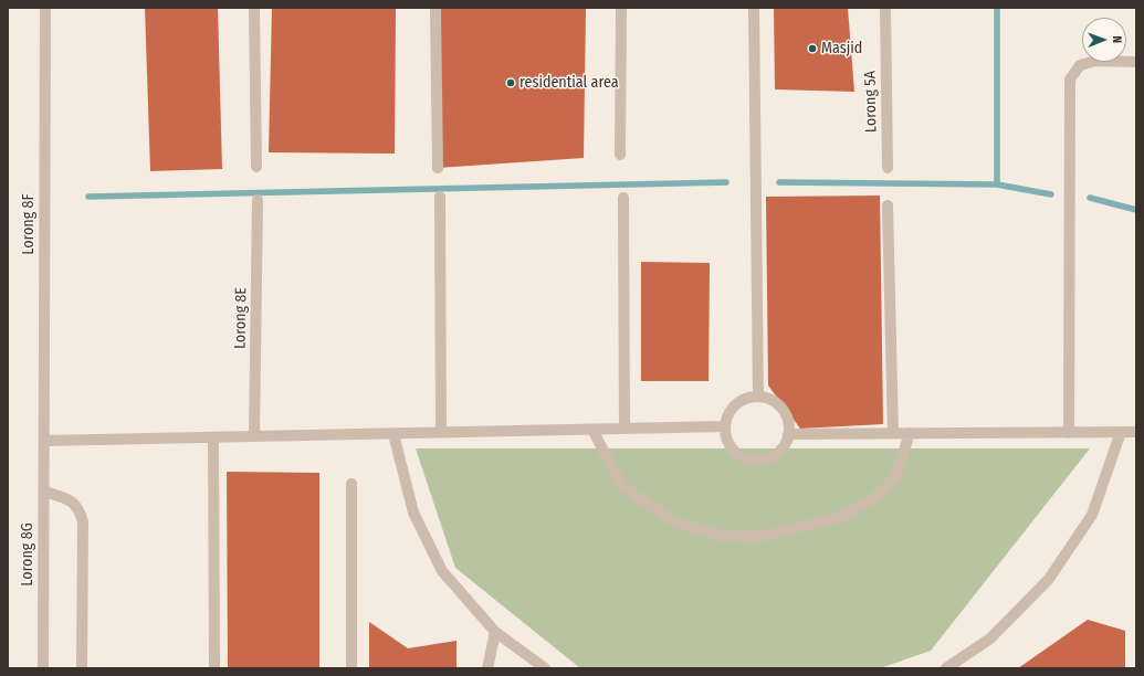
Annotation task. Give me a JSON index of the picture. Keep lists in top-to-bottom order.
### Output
{
  "streets": {
    "street": [
      "Lorong 5A",
      "Lorong 8F",
      "Lorong 8E",
      "Lorong 8G"
    ]
  },
  "crossings": [
    ["Lorong 8F", "Lorong 8G"]
  ],
  "places": ["Masjid", "residential area"],
  "north": "right"
}
